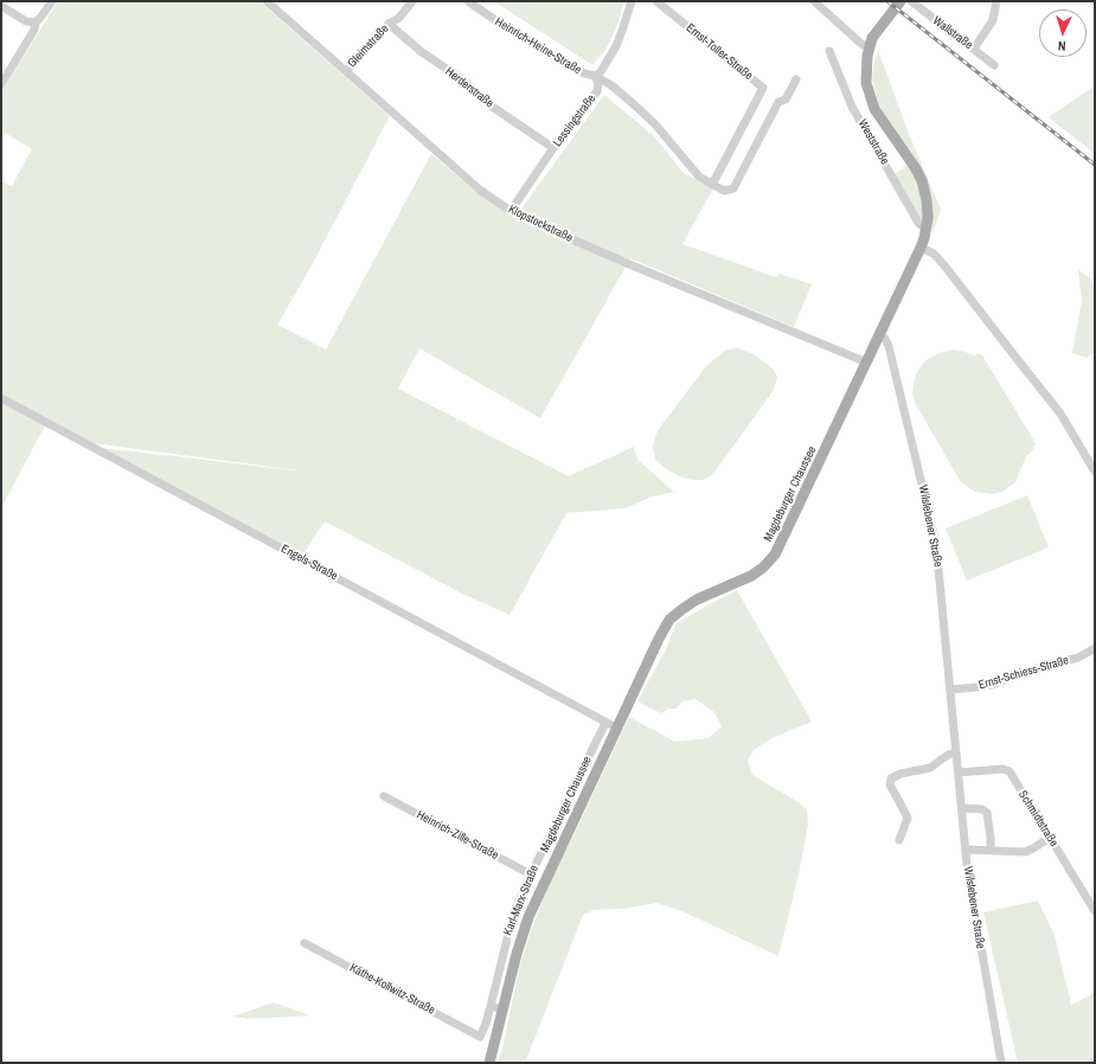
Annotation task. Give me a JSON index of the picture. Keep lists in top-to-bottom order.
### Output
{
  "streets": {
    "main road": ["Magdeburger Chaussee"],
    "street": [
      "Wallstraße",
      "Gleimstraße",
      "Heinrich-Heine-Straße",
      "Ernst-Toller-Straße",
      "Herderstraße",
      "Lessingstraße",
      "Weststraße",
      "Klopstockstraße",
      "Wilslebener Straße",
      "Engels-Straße",
      "Ernst-Schiess-Straße",
      "Schmidtstraße",
      "Heinrich-Zille-Straße",
      "Karl-Marx-Straße",
      "Käthe-Kollwitz-Straße"
    ]
  },
  "crossings": [
    ["Gleimstraße", "Herderstraße"],
    ["Gleimstraße", "Klopstockstraße"],
    ["Heinrich-Heine-Straße", "Ernst-Toller-Straße"],
    ["Heinrich-Heine-Straße", "Lessingstraße"],
    ["Herderstraße", "Lessingstraße"],
    ["Lessingstraße", "Klopstockstraße"],
    ["Weststraße", "Magdeburger Chaussee"],
    ["Klopstockstraße", "Magdeburger Chaussee"],
    ["Magdeburger Chaussee", "Wilslebener Straße"],
    ["Magdeburger Chaussee", "Engels-Straße"],
    ["Wilslebener Straße", "Ernst-Schiess-Straße"],
    ["Wilslebener Straße", "Schmidtstraße"],
    ["Engels-Straße", "Karl-Marx-Straße"],
    ["Heinrich-Zille-Straße", "Karl-Marx-Straße"],
    ["Karl-Marx-Straße", "Käthe-Kollwitz-Straße"]
  ],
  "north": "bottom"
}
